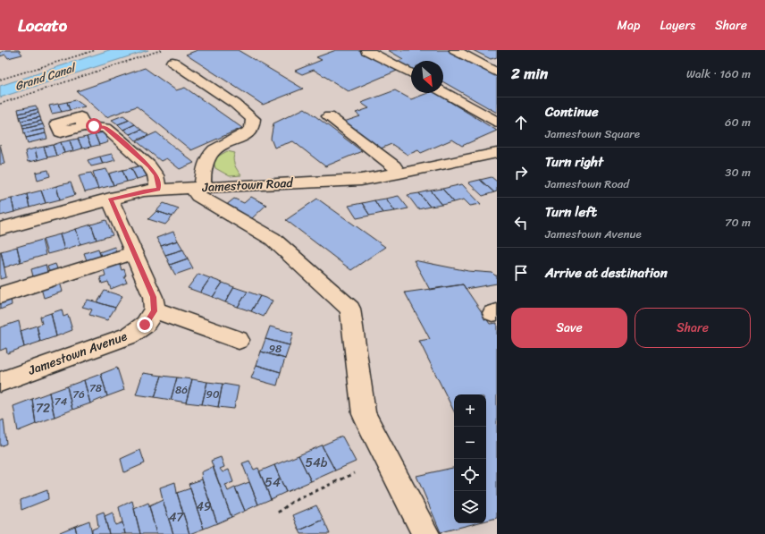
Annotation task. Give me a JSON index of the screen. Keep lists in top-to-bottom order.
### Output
{
  "streets": {
    "street": ["Jamestown Road", "Jamestown Avenue"]
  },
  "water": ["Grand Canal"],
  "house_numbers": [
    "98",
    "78",
    "86",
    "76",
    "90",
    "74",
    "72",
    "54b",
    "54",
    "49",
    "47"
  ],
  "north": "bottom right",
  "page": {
    "header": "Locato",
    "nav": ["Map", "Layers", "Share"],
    "heading": ["2 min", "Walk · 160 m"],
    "list": [
      ["Continue", "Jamestown Square", "60 m"],
      ["Turn right", "Jamestown Road", "30 m"],
      ["Turn left", "Jamestown Avenue", "70 m"],
      "Arrive at destination"
    ],
    "buttons": ["Save", "Share"],
    "map_buttons": ["+", "−"]
  }
}
